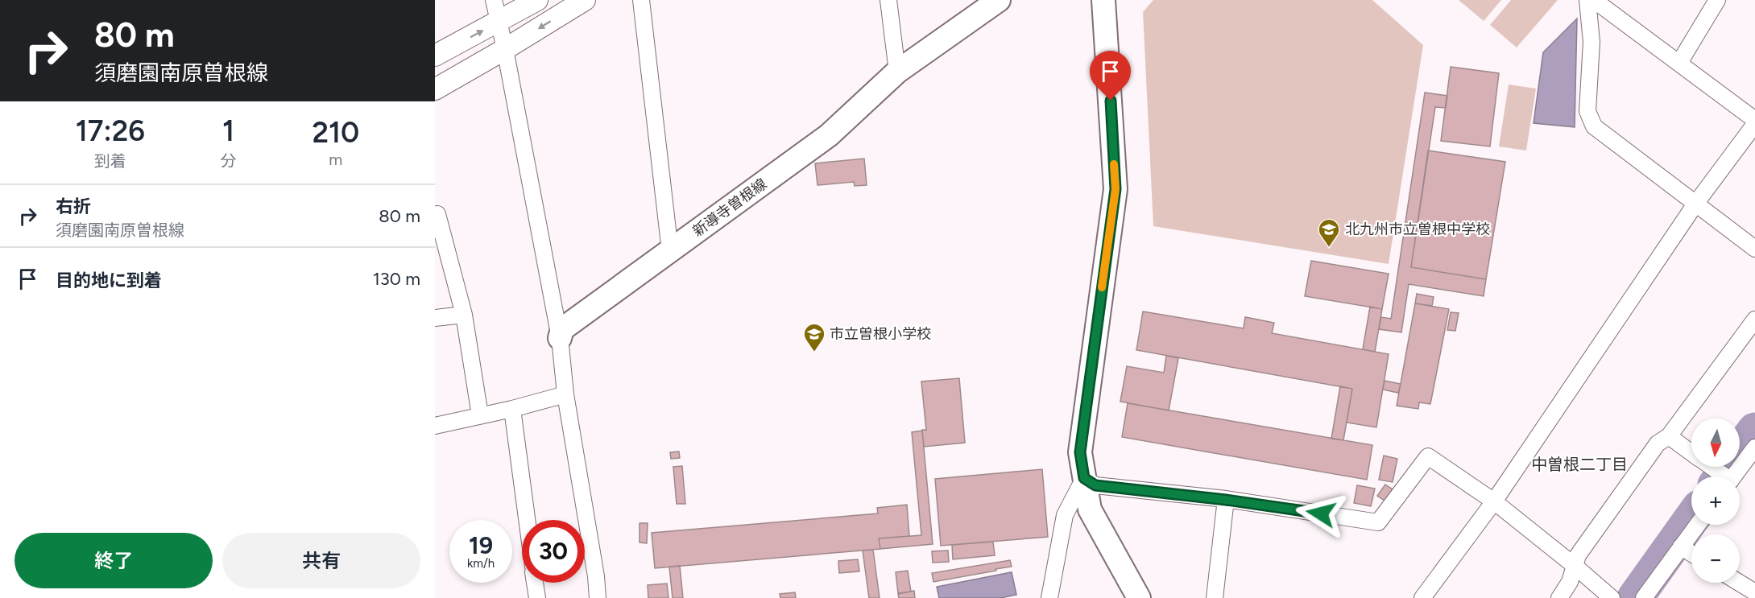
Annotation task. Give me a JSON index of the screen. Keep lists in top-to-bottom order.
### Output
{
  "streets": {
    "main road": ["新導寺曽根線"]
  },
  "districts": ["中曽根二丁目"],
  "places": {
    "school or university": ["北九州市立曽根中学校", "市立曽根小学校"]
  },
  "north": "bottom",
  "page": {
    "turn": ["80 m", "須磨園南原曽根線"],
    "eta": [
      "17:26",
      "到着",
      "1",
      "分",
      "210",
      "m"
    ],
    "list": [
      {
        "name": "右折",
        "note": "須磨園南原曽根線",
        "value": "80 m"
      },
      {
        "name": "目的地に到着",
        "value": "130 m"
      }
    ],
    "map_buttons": ["+", "−"],
    "speed": "19 km/h",
    "limit": "30",
    "buttons": ["終了", "共有"]
  }
}
